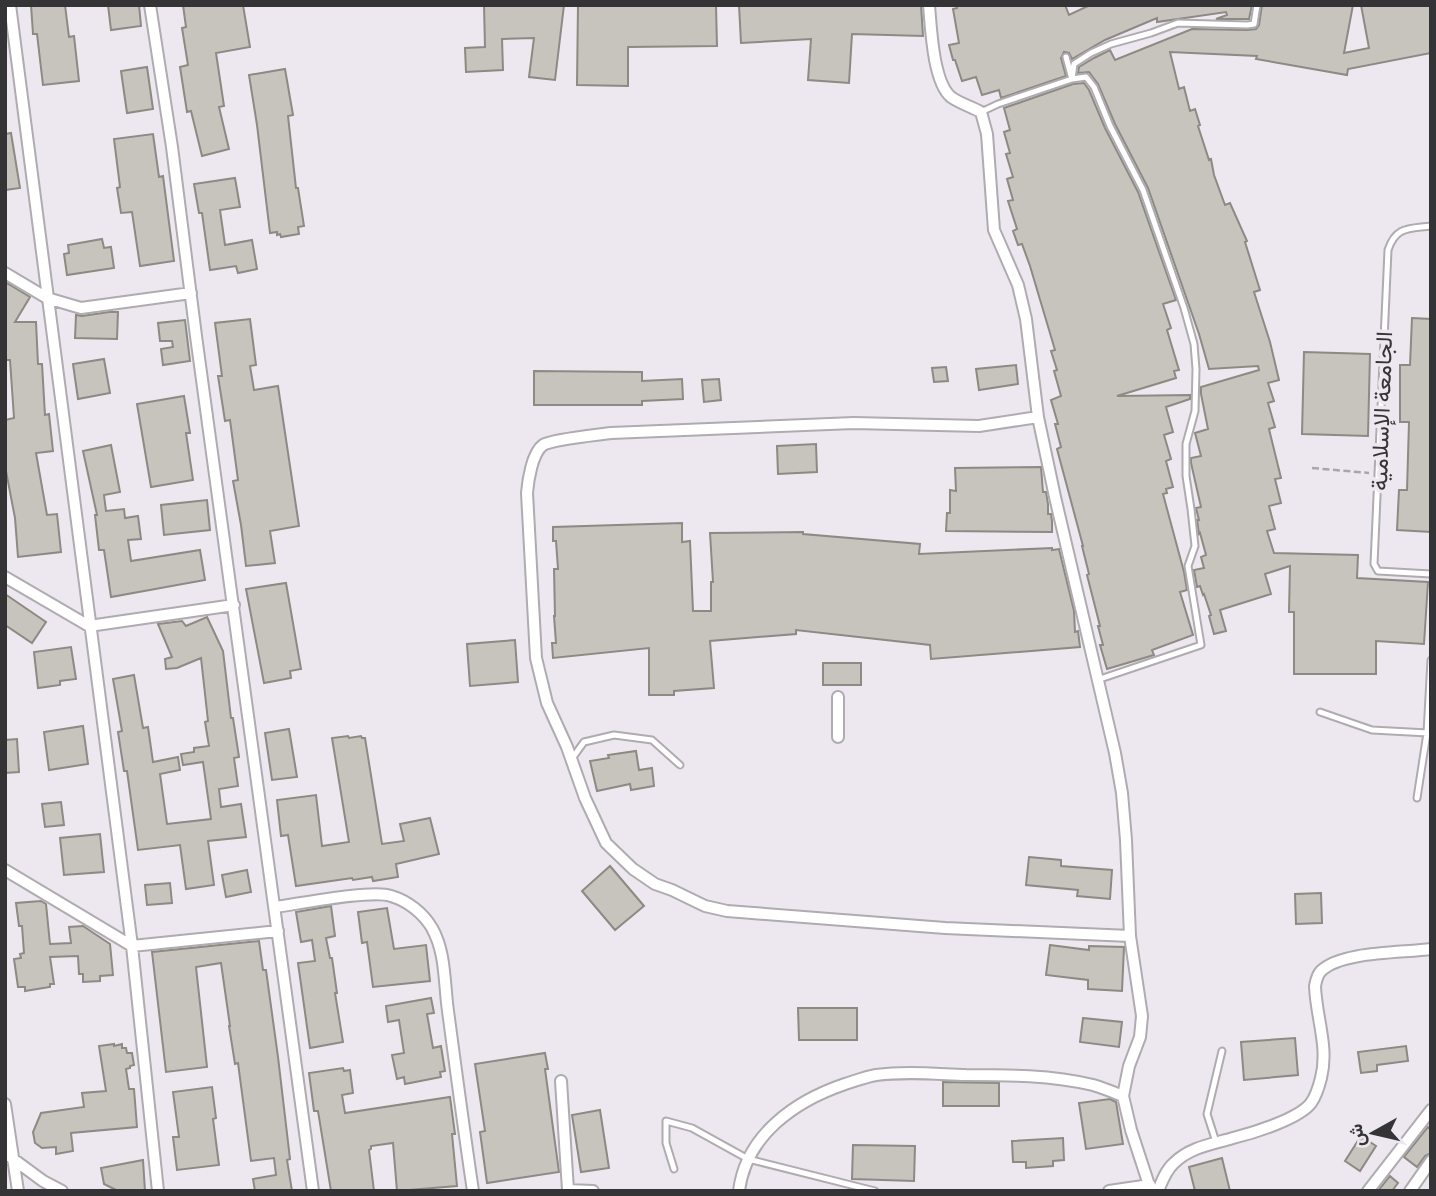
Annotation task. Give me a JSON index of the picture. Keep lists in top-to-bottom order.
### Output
{
  "streets": {
    "lane": ["الجامعة الإسلامية"]
  },
  "north": "left"
}
